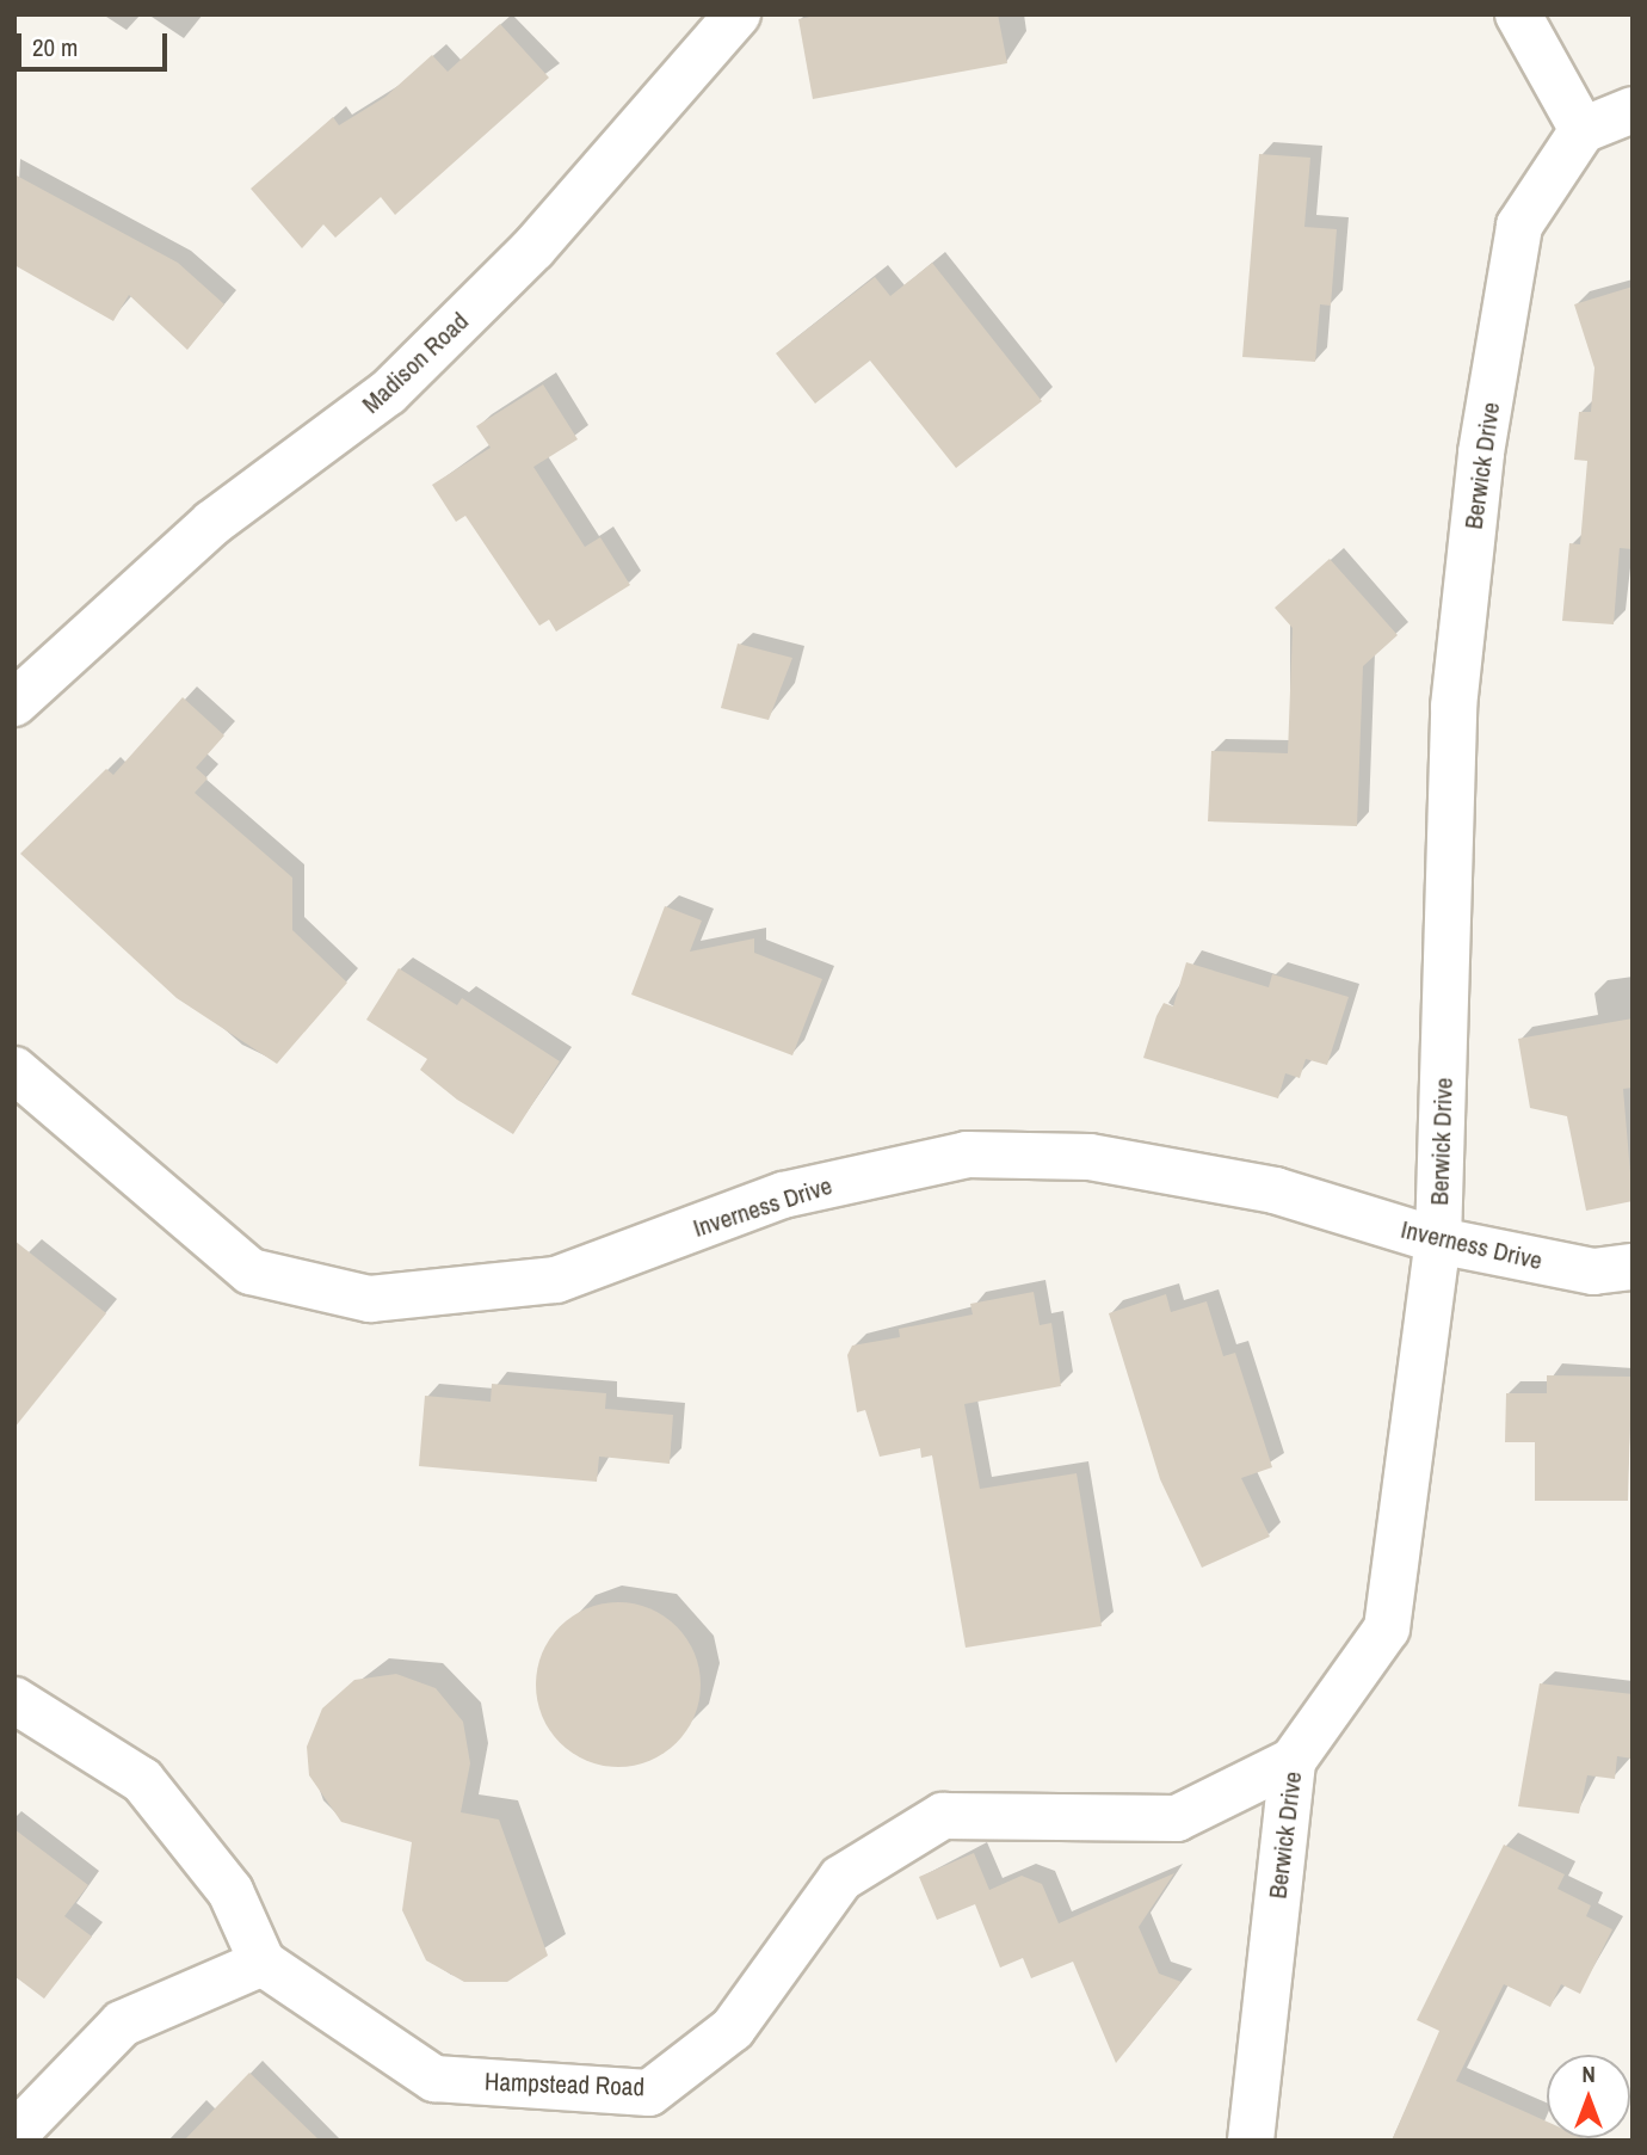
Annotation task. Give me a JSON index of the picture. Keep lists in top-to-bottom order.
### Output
{
  "streets": {
    "street": [
      "Madison Road",
      "Berwick Drive",
      "Inverness Drive",
      "Hampstead Road"
    ]
  },
  "crossings": [
    ["Berwick Drive", "Inverness Drive"],
    ["Berwick Drive", "Hampstead Road"]
  ],
  "scale_bar": "20 m",
  "north": "top"
}
